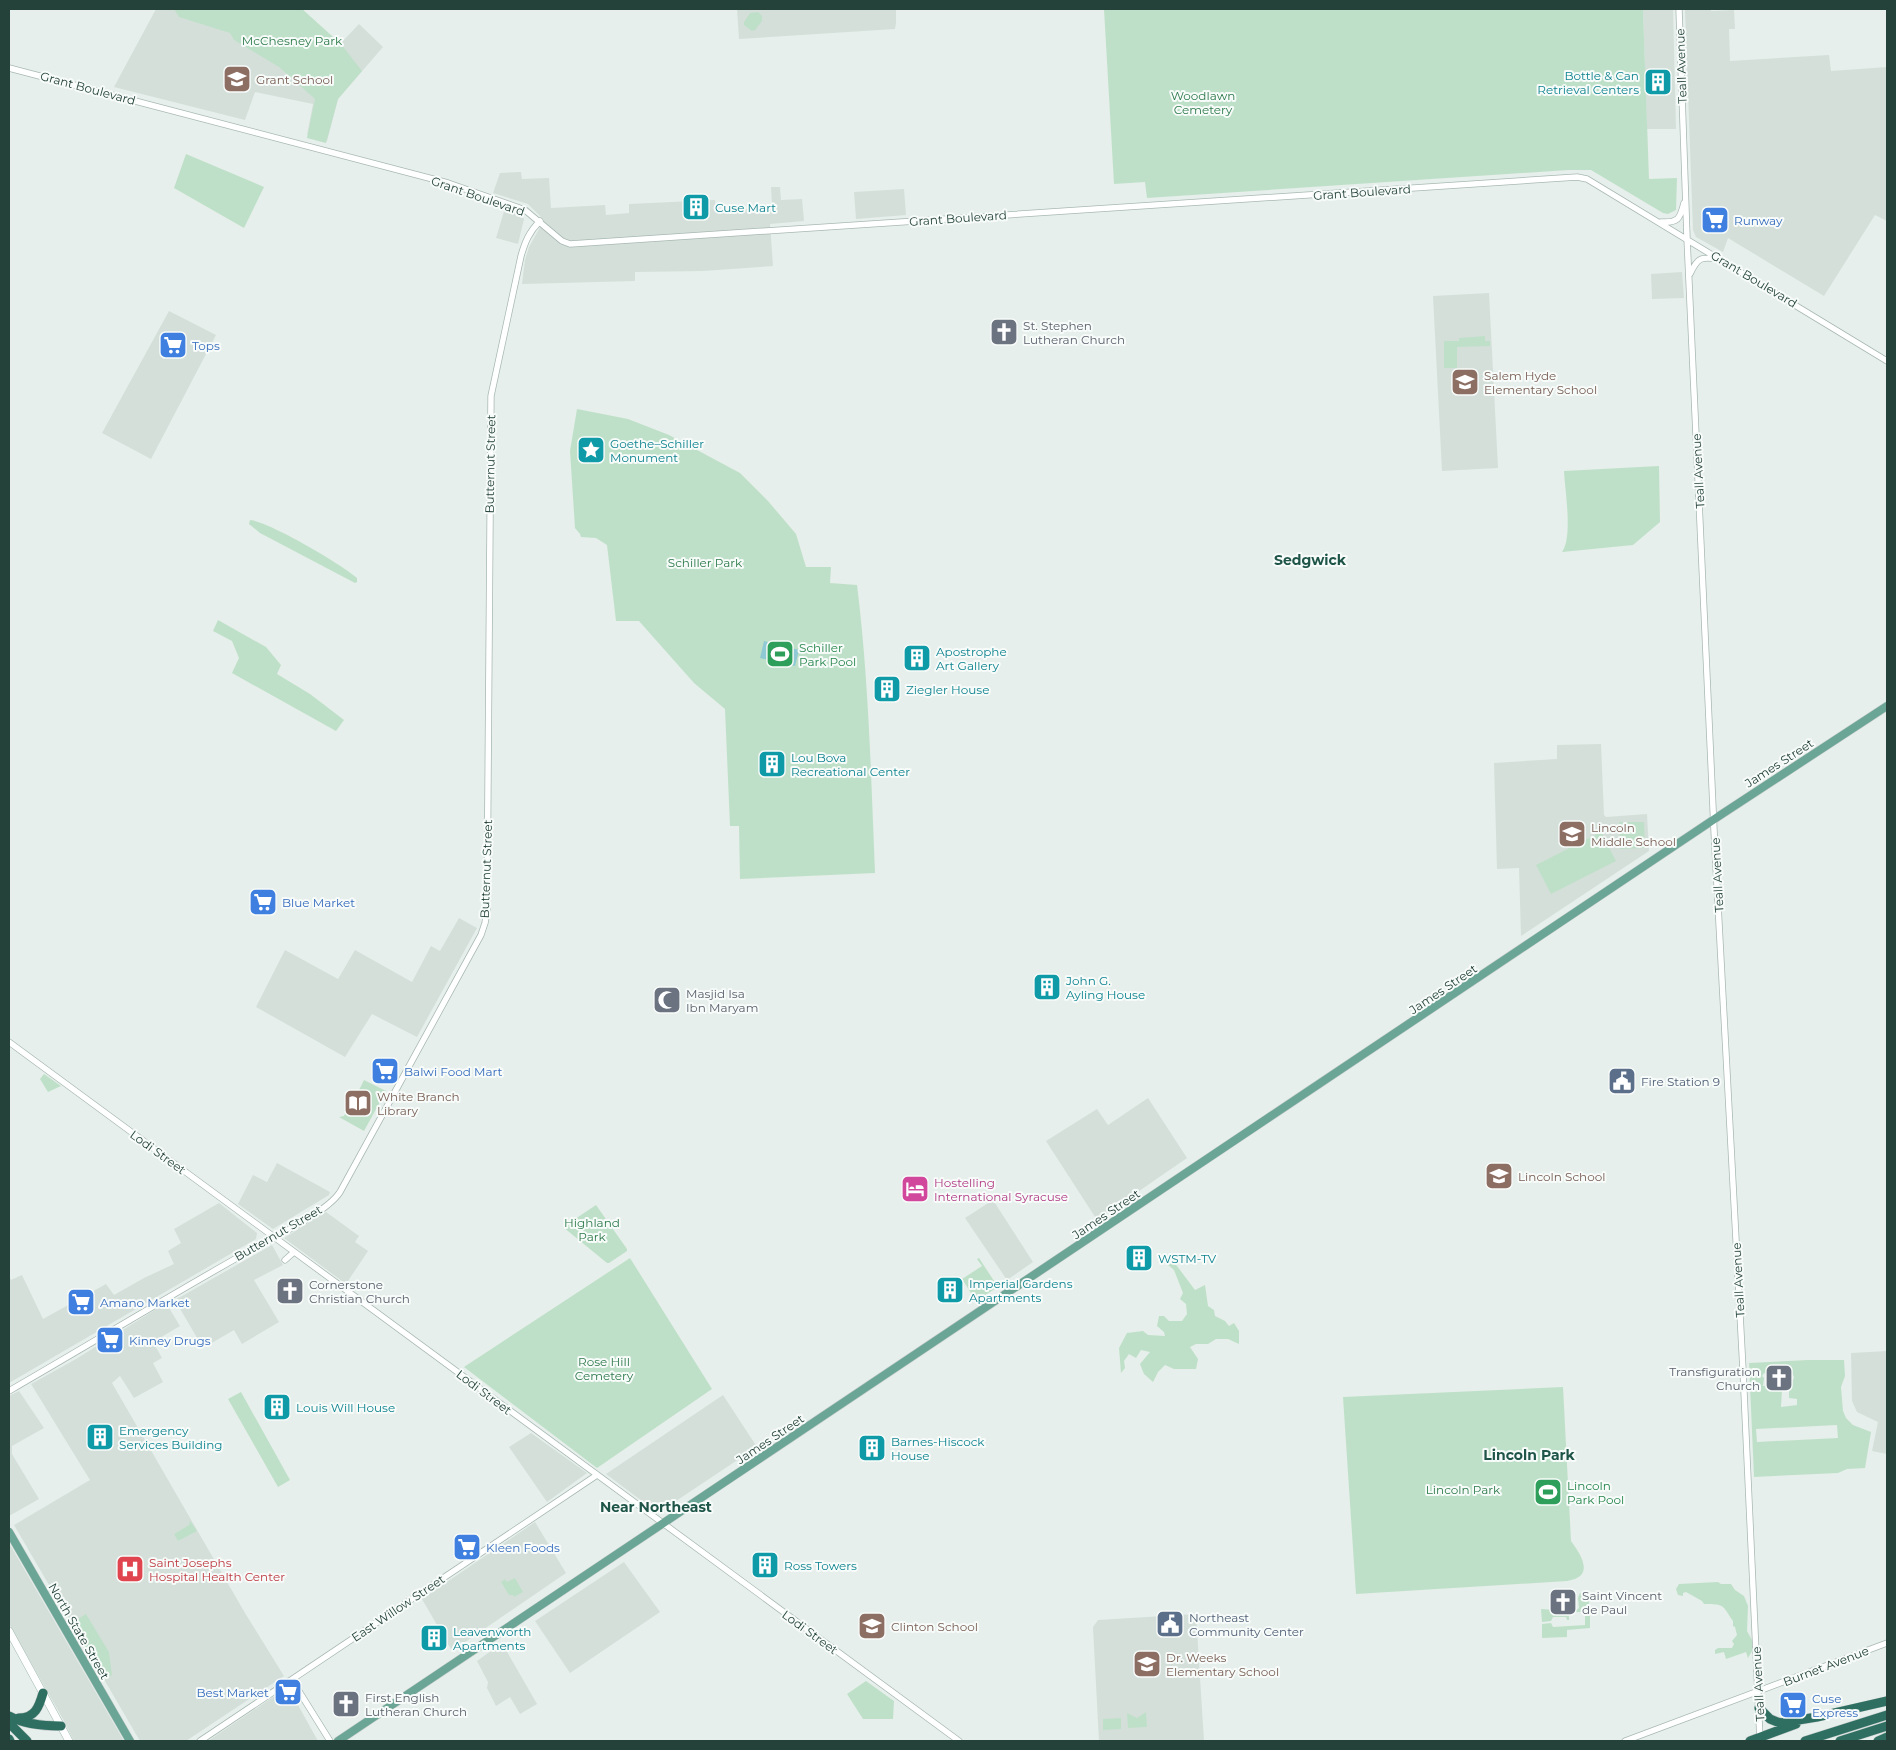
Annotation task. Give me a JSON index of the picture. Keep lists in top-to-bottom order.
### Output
{
  "streets": {
    "main road": ["James Street", "North State Street"],
    "street": [
      "Teall Avenue",
      "Grant Boulevard",
      "Butternut Street",
      "Lodi Street",
      "East Willow Street",
      "Burnet Avenue"
    ]
  },
  "crossings": [
    ["Teall Avenue", "Grant Boulevard"],
    ["Teall Avenue", "James Street"],
    ["Teall Avenue", "Burnet Avenue"],
    ["Grant Boulevard", "Butternut Street"],
    ["Butternut Street", "Lodi Street"],
    ["James Street", "Lodi Street"],
    ["Lodi Street", "East Willow Street"]
  ],
  "districts": ["Sedgwick", "Lincoln Park", "Near Northeast"],
  "parks": [
    "McChesney Park",
    "Woodlawn Cemetery",
    "Schiller Park",
    "Highland Park",
    "Rose Hill Cemetery",
    "Lincoln Park"
  ],
  "places": {
    "school or university": [
      "Grant School",
      "Salem Hyde Elementary School",
      "Lincoln Middle School",
      "Lincoln School",
      "Clinton School",
      "Dr. Weeks Elementary School"
    ],
    "building": [
      "Bottle & Can Retrieval Centers",
      "Cuse Mart",
      "Apostrophe Art Gallery",
      "Ziegler House",
      "Lou Bova Recreational Center",
      "John G. Ayling House",
      "WSTM-TV",
      "Imperial Gardens Apartments",
      "Louis Will House",
      "Emergency Services Building",
      "Barnes-Hiscock House",
      "Ross Towers",
      "Leavenworth Apartments"
    ],
    "supermarket": [
      "Runway",
      "Tops",
      "Blue Market",
      "Balwi Food Mart",
      "Amano Market",
      "Kinney Drugs",
      "Kleen Foods",
      "Best Market",
      "Cuse Express"
    ],
    "church": [
      "St. Stephen Lutheran Church",
      "Cornerstone Christian Church",
      "Transfiguration Church",
      "Saint Vincent de Paul",
      "First English Lutheran Church"
    ],
    "place": ["Goethe–Schiller Monument"],
    "sports": ["Schiller Park Pool", "Lincoln Park Pool"],
    "mosque": ["Masjid Isa Ibn Maryam"],
    "public building": ["Fire Station 9", "Northeast Community Center"],
    "library": ["White Branch Library"],
    "hotel": ["Hostelling International Syracuse"],
    "hospital": ["Saint Josephs Hospital Health Center"]
  }
}
